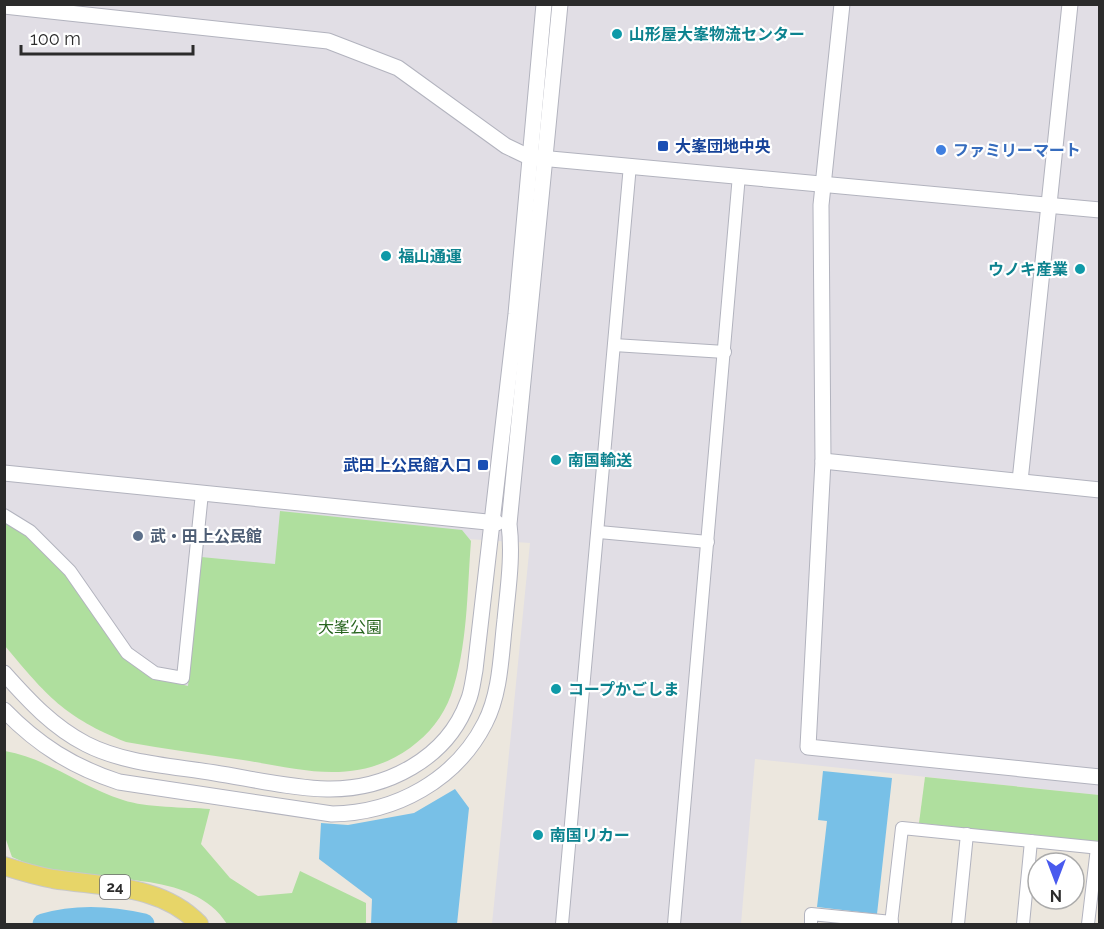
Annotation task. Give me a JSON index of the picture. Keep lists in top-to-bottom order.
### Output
{
  "streets": {
    "main road": ["24"]
  },
  "parks": ["大峯公園"],
  "places": {
    "other": [
      "山形屋大峯物流センター",
      "ファミリーマート",
      "福山通運",
      "ウノキ産業",
      "南国輸送",
      "武・田上公民館",
      "コープかごしま",
      "南国リカー"
    ],
    "transit": ["大峯団地中央", "武田上公民館入口"]
  },
  "scale_bar": "100 m",
  "north": "bottom"
}
